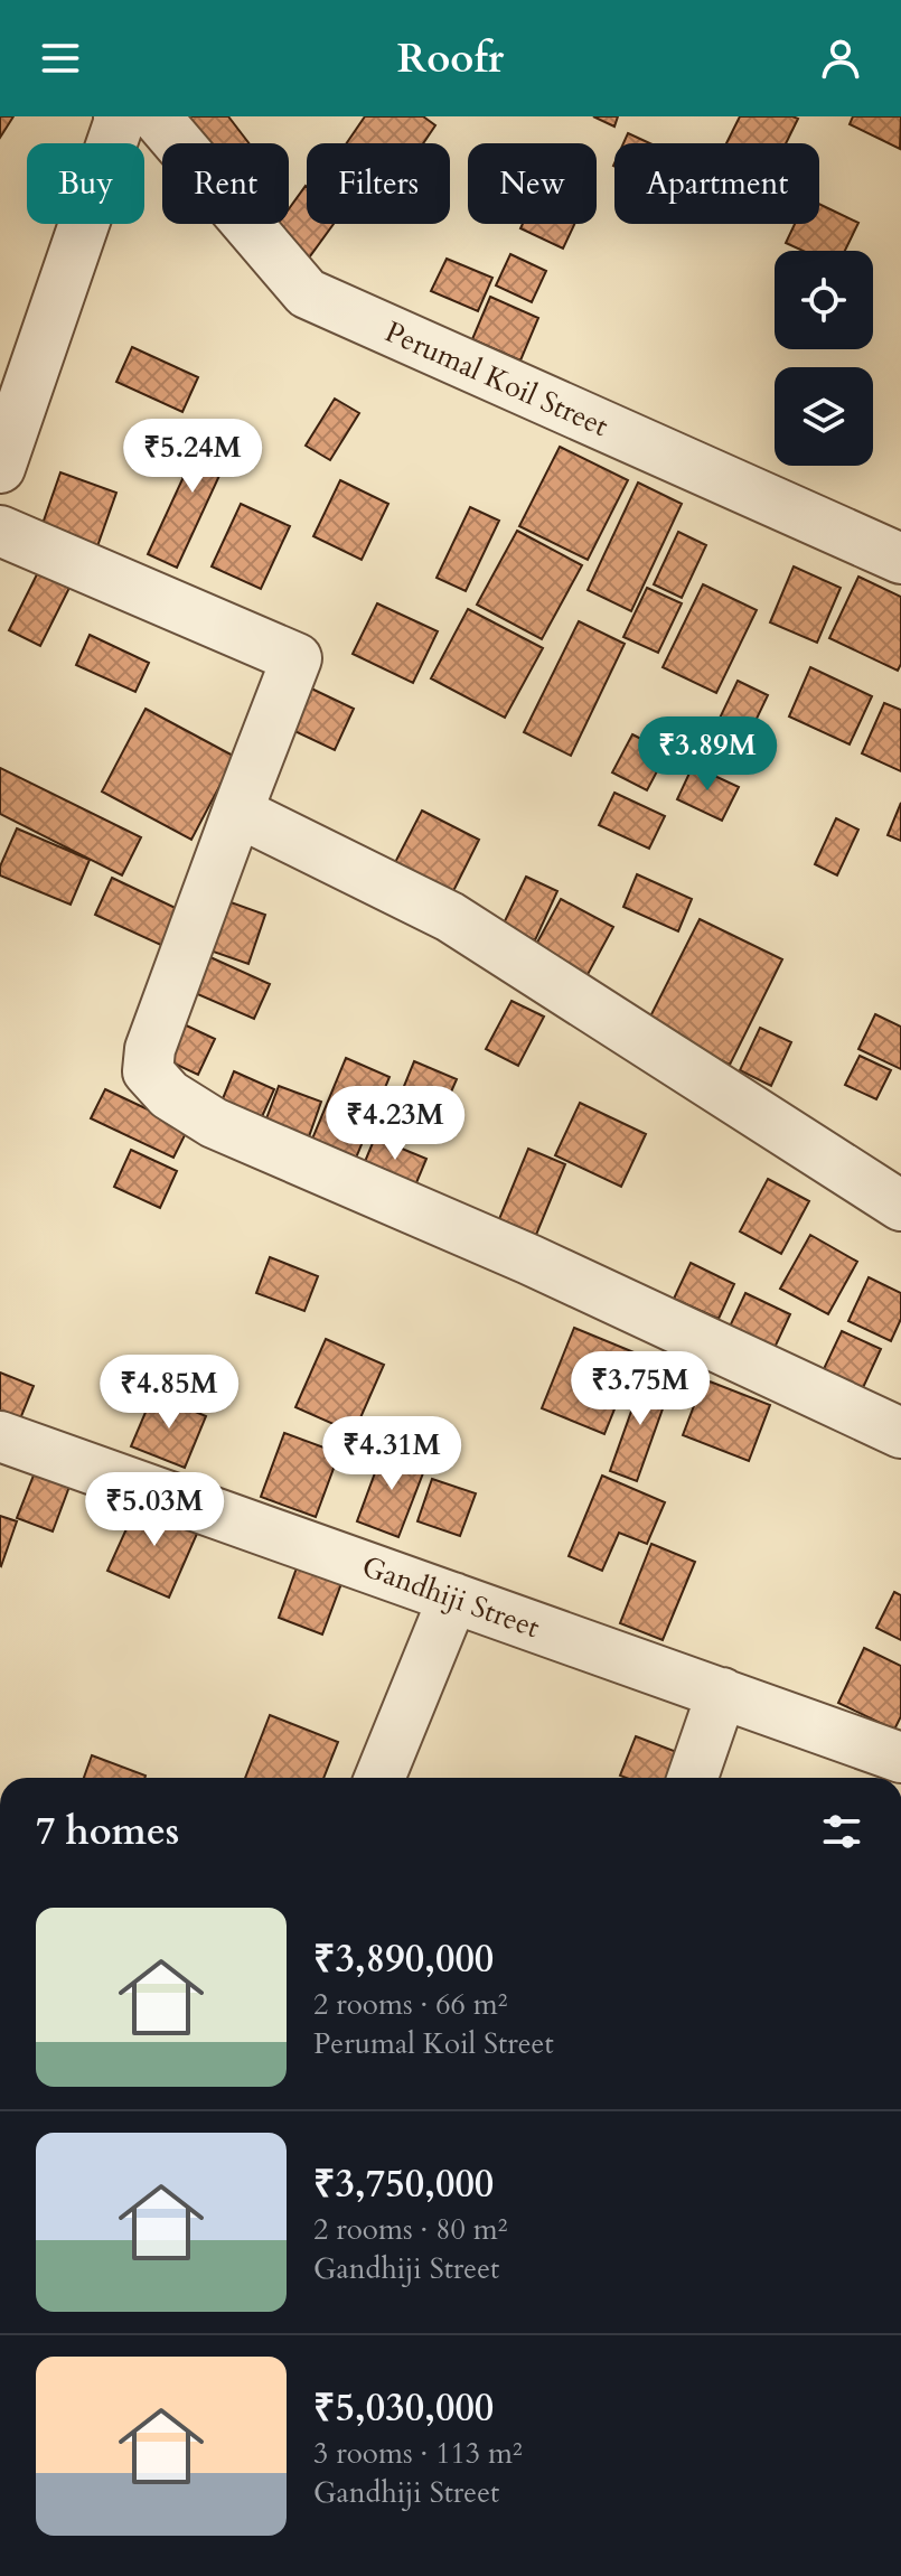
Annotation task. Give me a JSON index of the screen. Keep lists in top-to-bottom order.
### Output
{
  "streets": {
    "street": ["Perumal Koil Street", "Gandhiji Street"]
  },
  "page": {
    "header": "Roofr",
    "chip": [
      "Buy",
      "Rent",
      "Filters",
      "New",
      "Apartment"
    ],
    "price": [
      "₹5.24M",
      "₹3.89M",
      "₹4.23M",
      "₹3.75M",
      "₹4.85M",
      "₹4.31M",
      "₹5.03M"
    ],
    "heading": "7 homes",
    "list": [
      {
        "name": "₹3,890,000",
        "note": "2 rooms · 66 m² · Perumal Koil Street"
      },
      {
        "name": "₹3,750,000",
        "note": "2 rooms · 80 m² · Gandhiji Street"
      },
      {
        "name": "₹5,030,000",
        "note": "3 rooms · 113 m² · Gandhiji Street"
      }
    ]
  }
}
